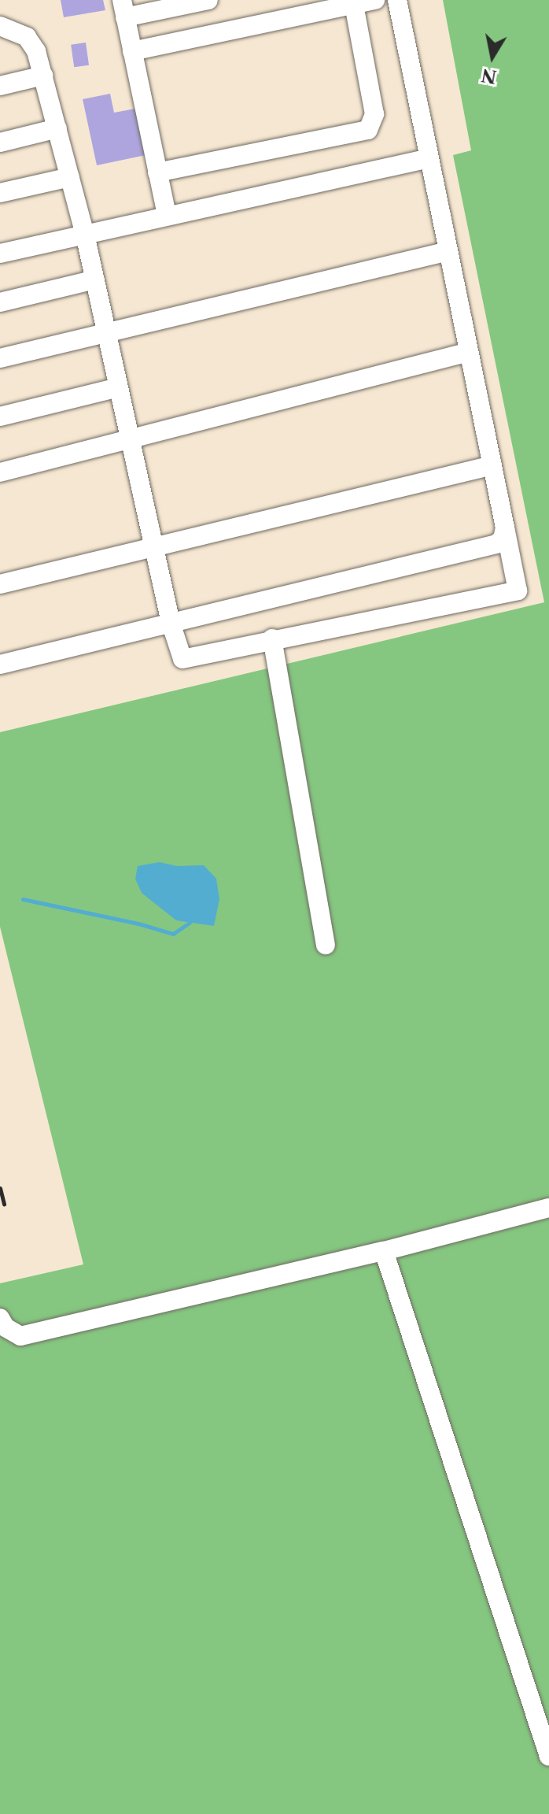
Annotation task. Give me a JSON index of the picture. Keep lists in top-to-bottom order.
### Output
{
  "north": "bottom"
}
